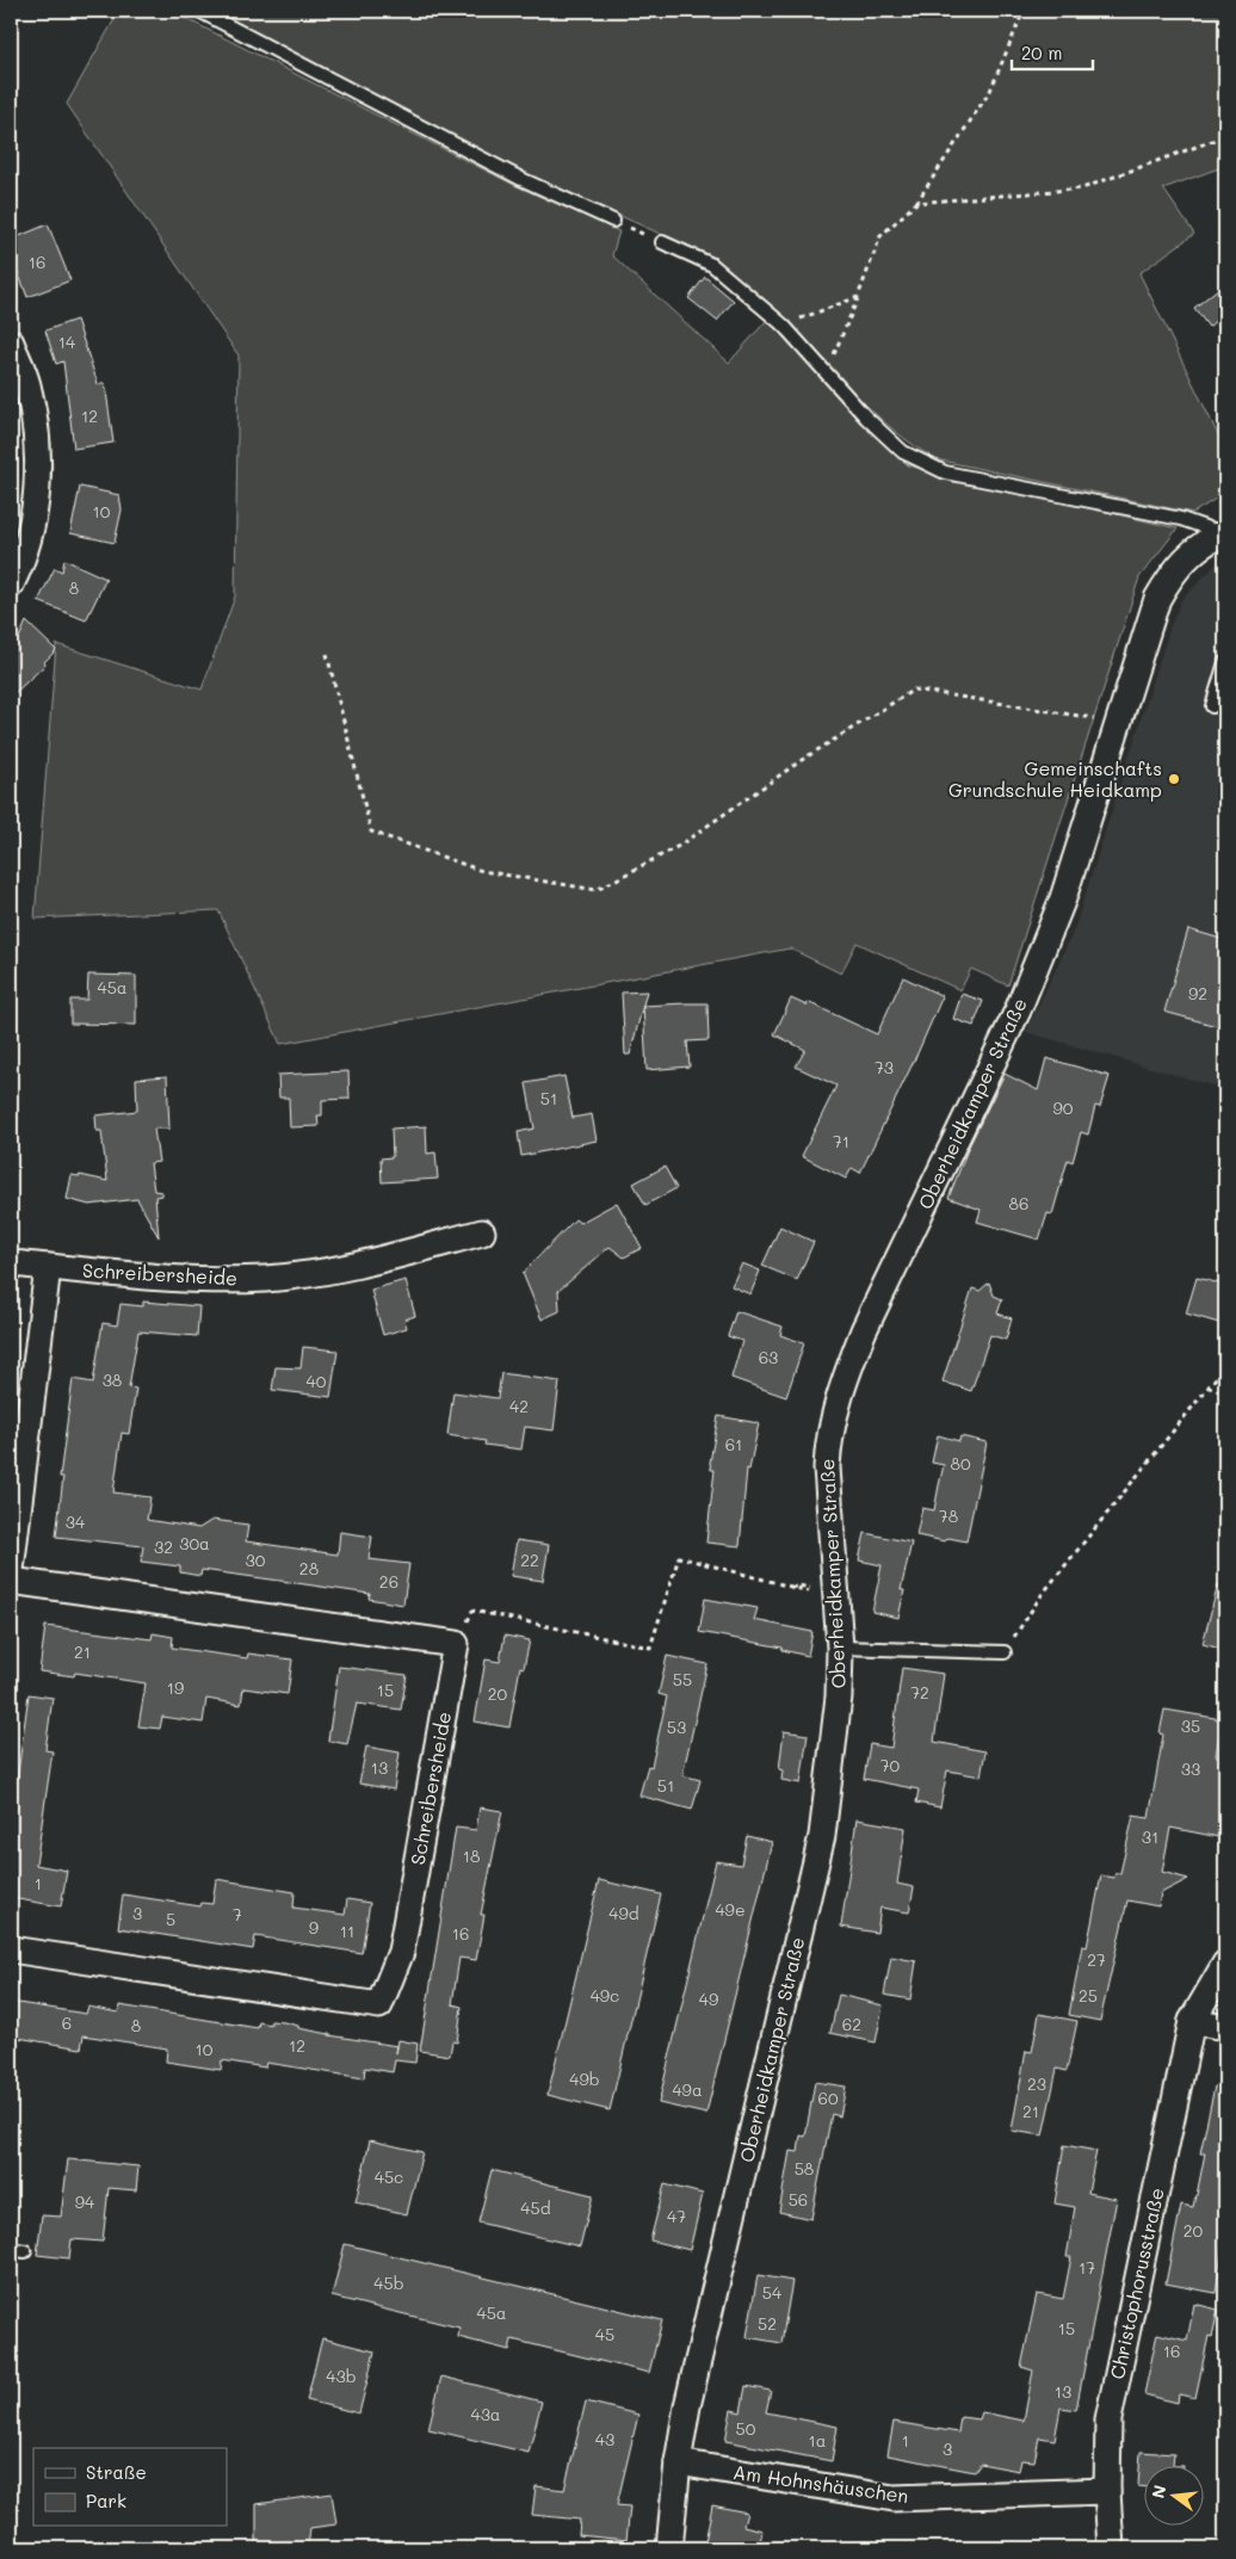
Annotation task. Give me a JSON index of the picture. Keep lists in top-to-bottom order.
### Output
{
  "streets": {
    "street": [
      "Oberheidkamper Straße",
      "Schreibersheide",
      "Christophorusstraße",
      "Am Hohnshäuschen"
    ]
  },
  "crossings": [
    ["Oberheidkamper Straße", "Am Hohnshäuschen"],
    ["Christophorusstraße", "Am Hohnshäuschen"]
  ],
  "places": ["Gemeinschafts Grundschule Heidkamp"],
  "house_numbers": [
    "16",
    "14",
    "12",
    "10",
    "8",
    "45a",
    "92",
    "73",
    "51",
    "90",
    "71",
    "86",
    "63",
    "38",
    "40",
    "42",
    "61",
    "80",
    "78",
    "34",
    "30a",
    "32",
    "30",
    "22",
    "28",
    "26",
    "21",
    "55",
    "19",
    "15",
    "72",
    "20",
    "35",
    "53",
    "70",
    "13",
    "33",
    "51",
    "31",
    "18",
    "1",
    "49e",
    "3",
    "49d",
    "7",
    "5",
    "9",
    "11",
    "16",
    "27",
    "49c",
    "25",
    "49",
    "6",
    "62",
    "8",
    "12",
    "10",
    "49b",
    "23",
    "49a",
    "60",
    "21",
    "58",
    "45c",
    "56",
    "94",
    "45d",
    "47",
    "20",
    "17",
    "45b",
    "54",
    "45a",
    "52",
    "15",
    "45",
    "16",
    "43b",
    "13",
    "43a",
    "50",
    "43",
    "1a",
    "1",
    "3"
  ],
  "legend": ["Straße", "Park"],
  "scale_bar": "20 m",
  "north": "left"
}
